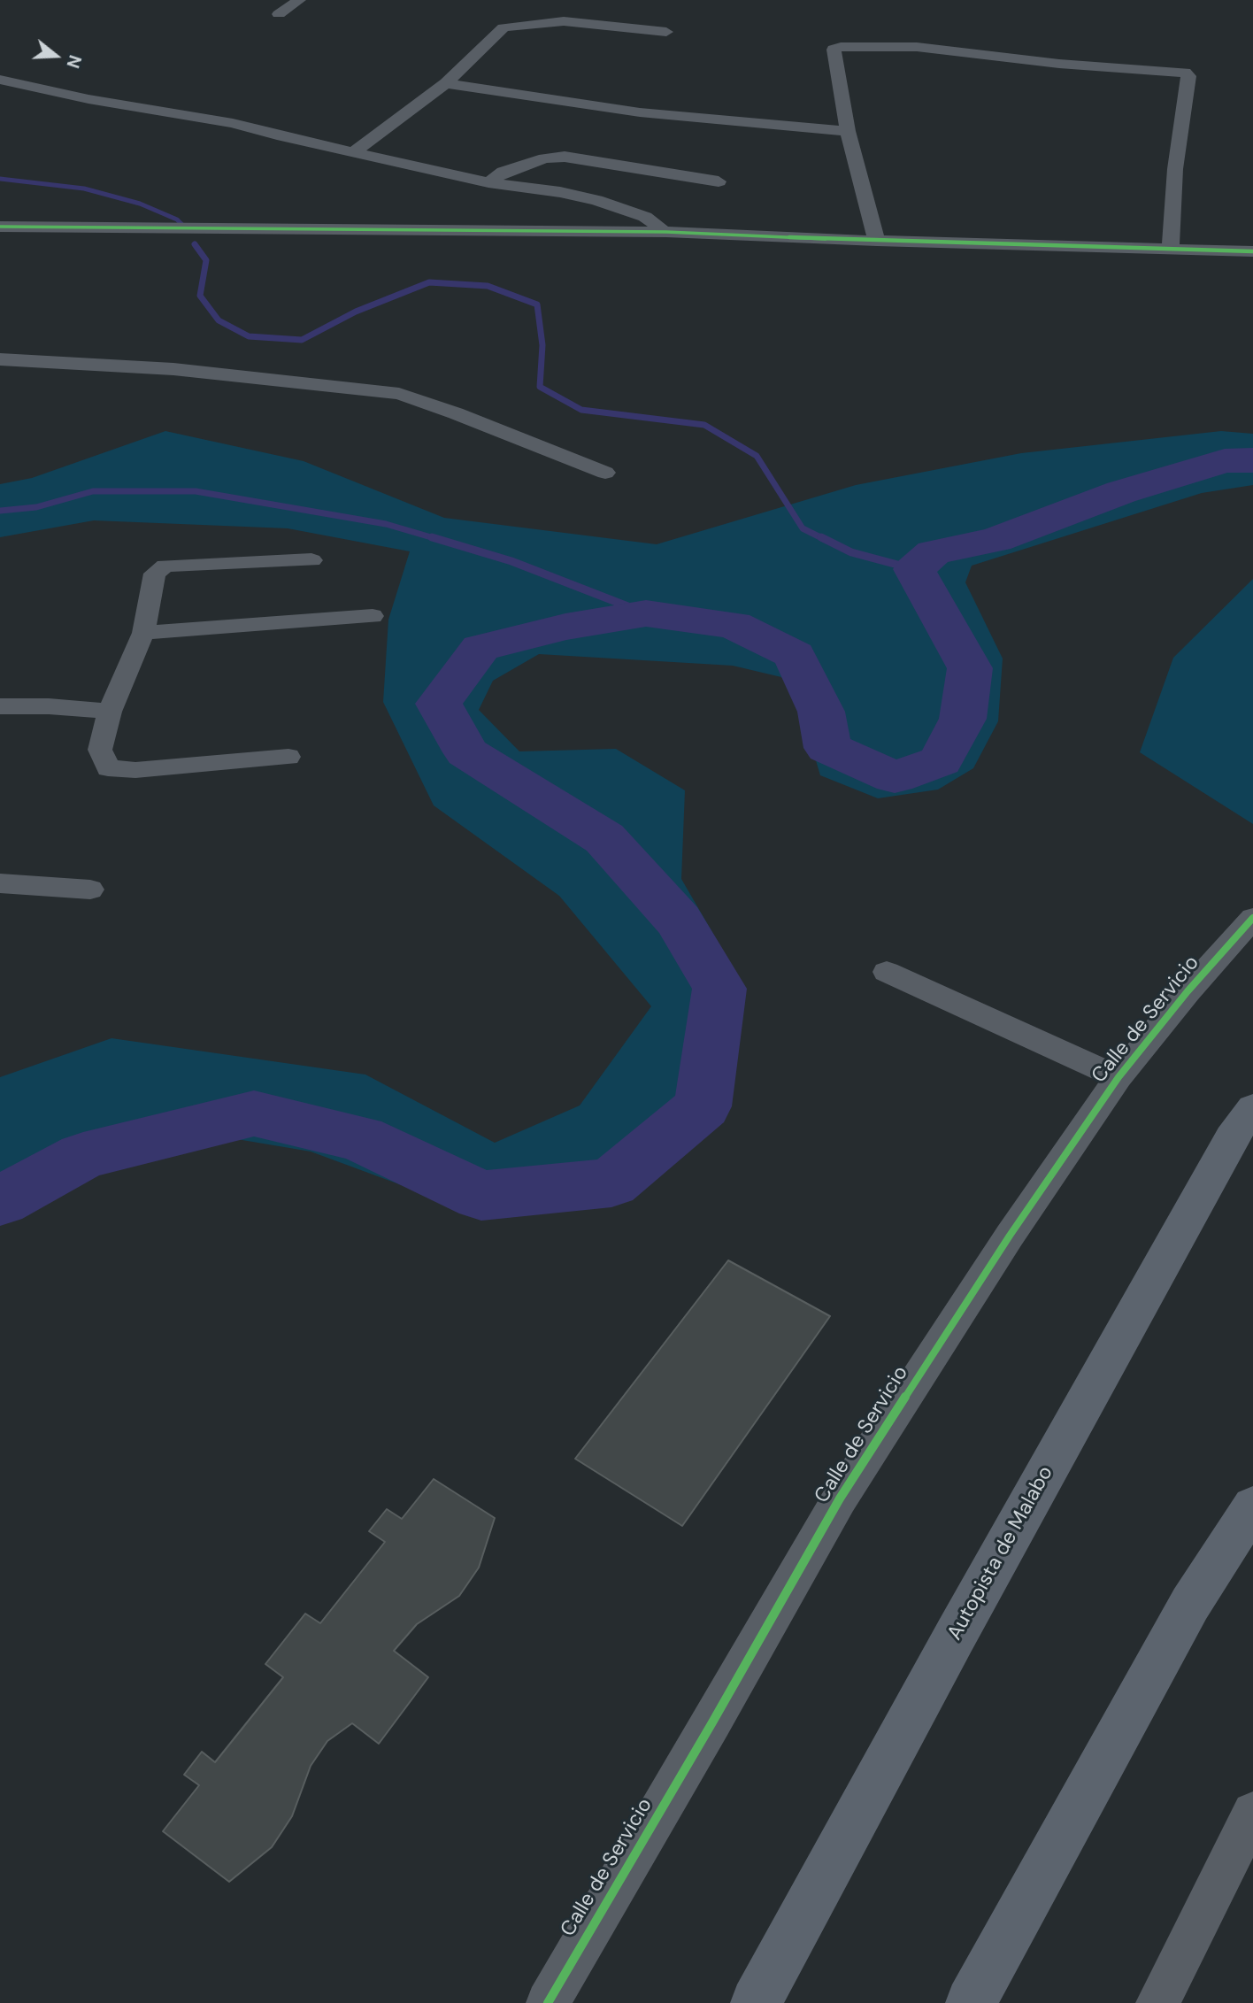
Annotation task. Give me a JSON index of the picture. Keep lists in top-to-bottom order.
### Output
{
  "streets": {
    "highway": ["Autopista de Malabo"],
    "street": ["Calle de Servicio"]
  },
  "north": "right"
}
